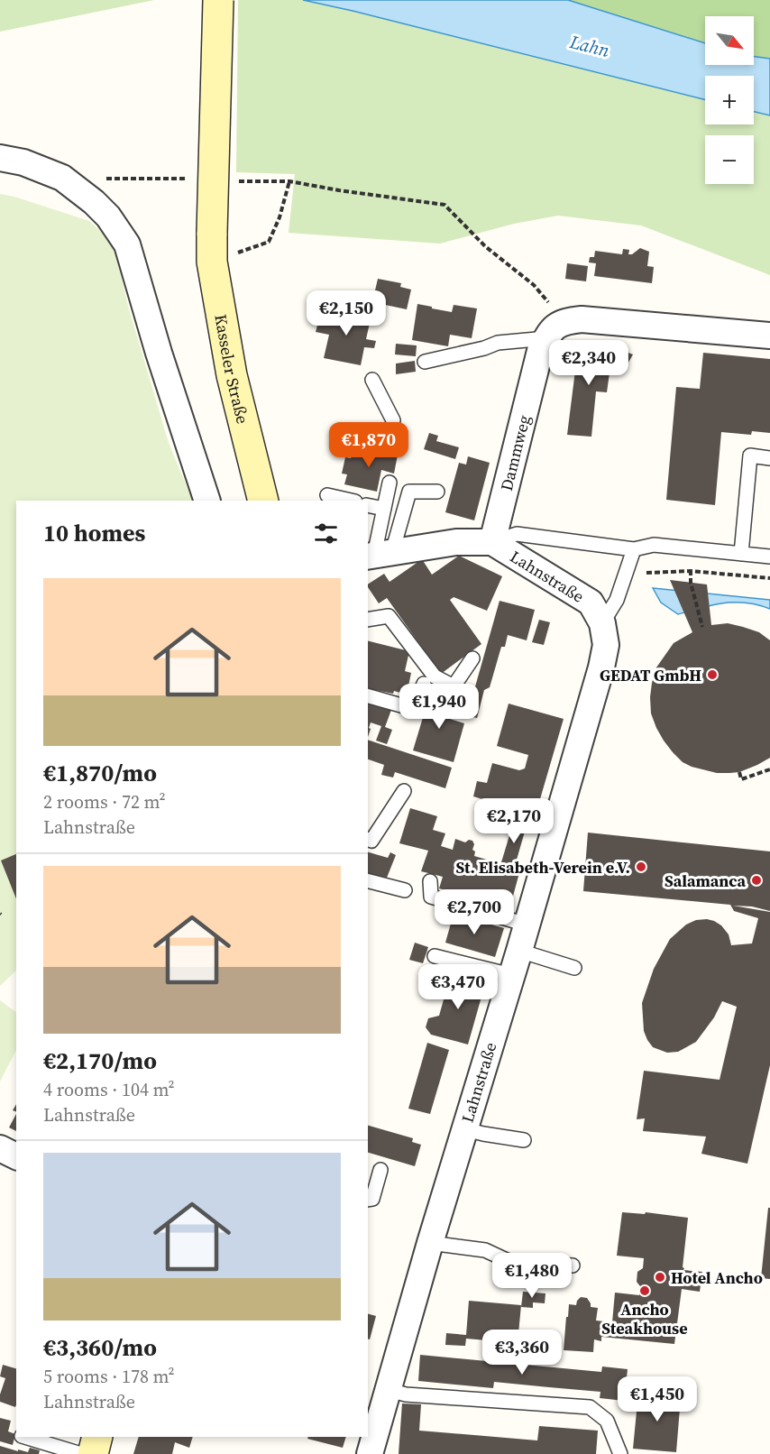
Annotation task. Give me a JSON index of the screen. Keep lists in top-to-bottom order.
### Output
{
  "streets": {
    "main road": ["Kasseler Straße"],
    "street": ["Dammweg", "Lahnstraße"]
  },
  "crossings": [
    ["Dammweg", "Lahnstraße"]
  ],
  "water": ["Lahn"],
  "places": [
    "GEDAT GmbH",
    "St. Elisabeth-Verein e.V.",
    "Salamanca",
    "Hotel Ancho",
    "Ancho Steakhouse"
  ],
  "north": "bottom right",
  "page": {
    "map_buttons": ["+", "−"],
    "price": [
      "€2,150",
      "€2,340",
      "€1,870",
      "€1,940",
      "€2,170",
      "€2,700",
      "€3,470",
      "€1,480",
      "€3,360",
      "€1,450"
    ],
    "heading": "10 homes",
    "list": [
      {
        "name": "€1,870/mo",
        "note": "2 rooms · 72 m² · Lahnstraße"
      },
      {
        "name": "€2,170/mo",
        "note": "4 rooms · 104 m² · Lahnstraße"
      },
      {
        "name": "€3,360/mo",
        "note": "5 rooms · 178 m² · Lahnstraße"
      }
    ]
  }
}
